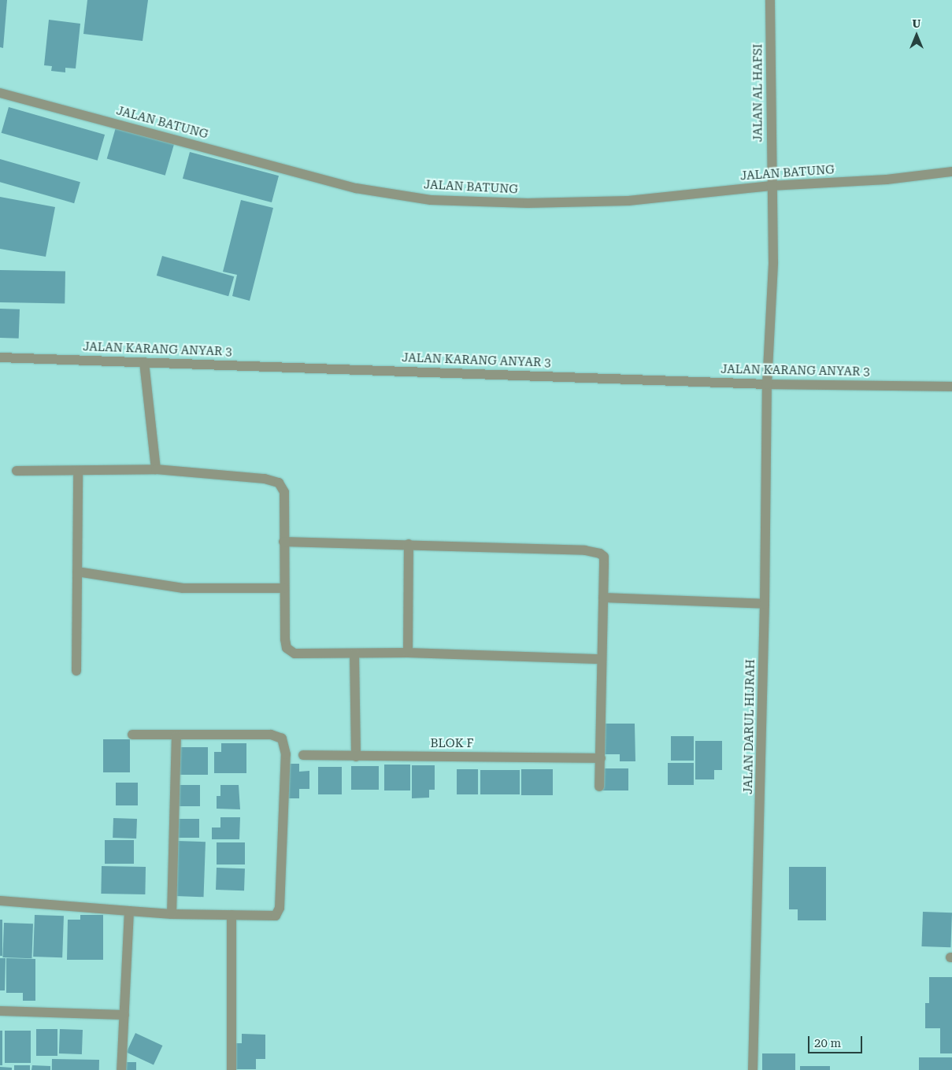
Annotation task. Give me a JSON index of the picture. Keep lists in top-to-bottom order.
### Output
{
  "streets": {
    "street": [
      "JALAN AL HAFSI",
      "JALAN BATUNG",
      "JALAN KARANG ANYAR 3",
      "JALAN DARUL HIJRAH",
      "BLOK F"
    ]
  },
  "crossings": [
    ["JALAN AL HAFSI", "JALAN BATUNG"],
    ["JALAN AL HAFSI", "JALAN KARANG ANYAR 3"],
    ["JALAN AL HAFSI", "JALAN DARUL HIJRAH"],
    ["JALAN KARANG ANYAR 3", "JALAN DARUL HIJRAH"]
  ],
  "scale_bar": "20 m",
  "north": "top"
}
